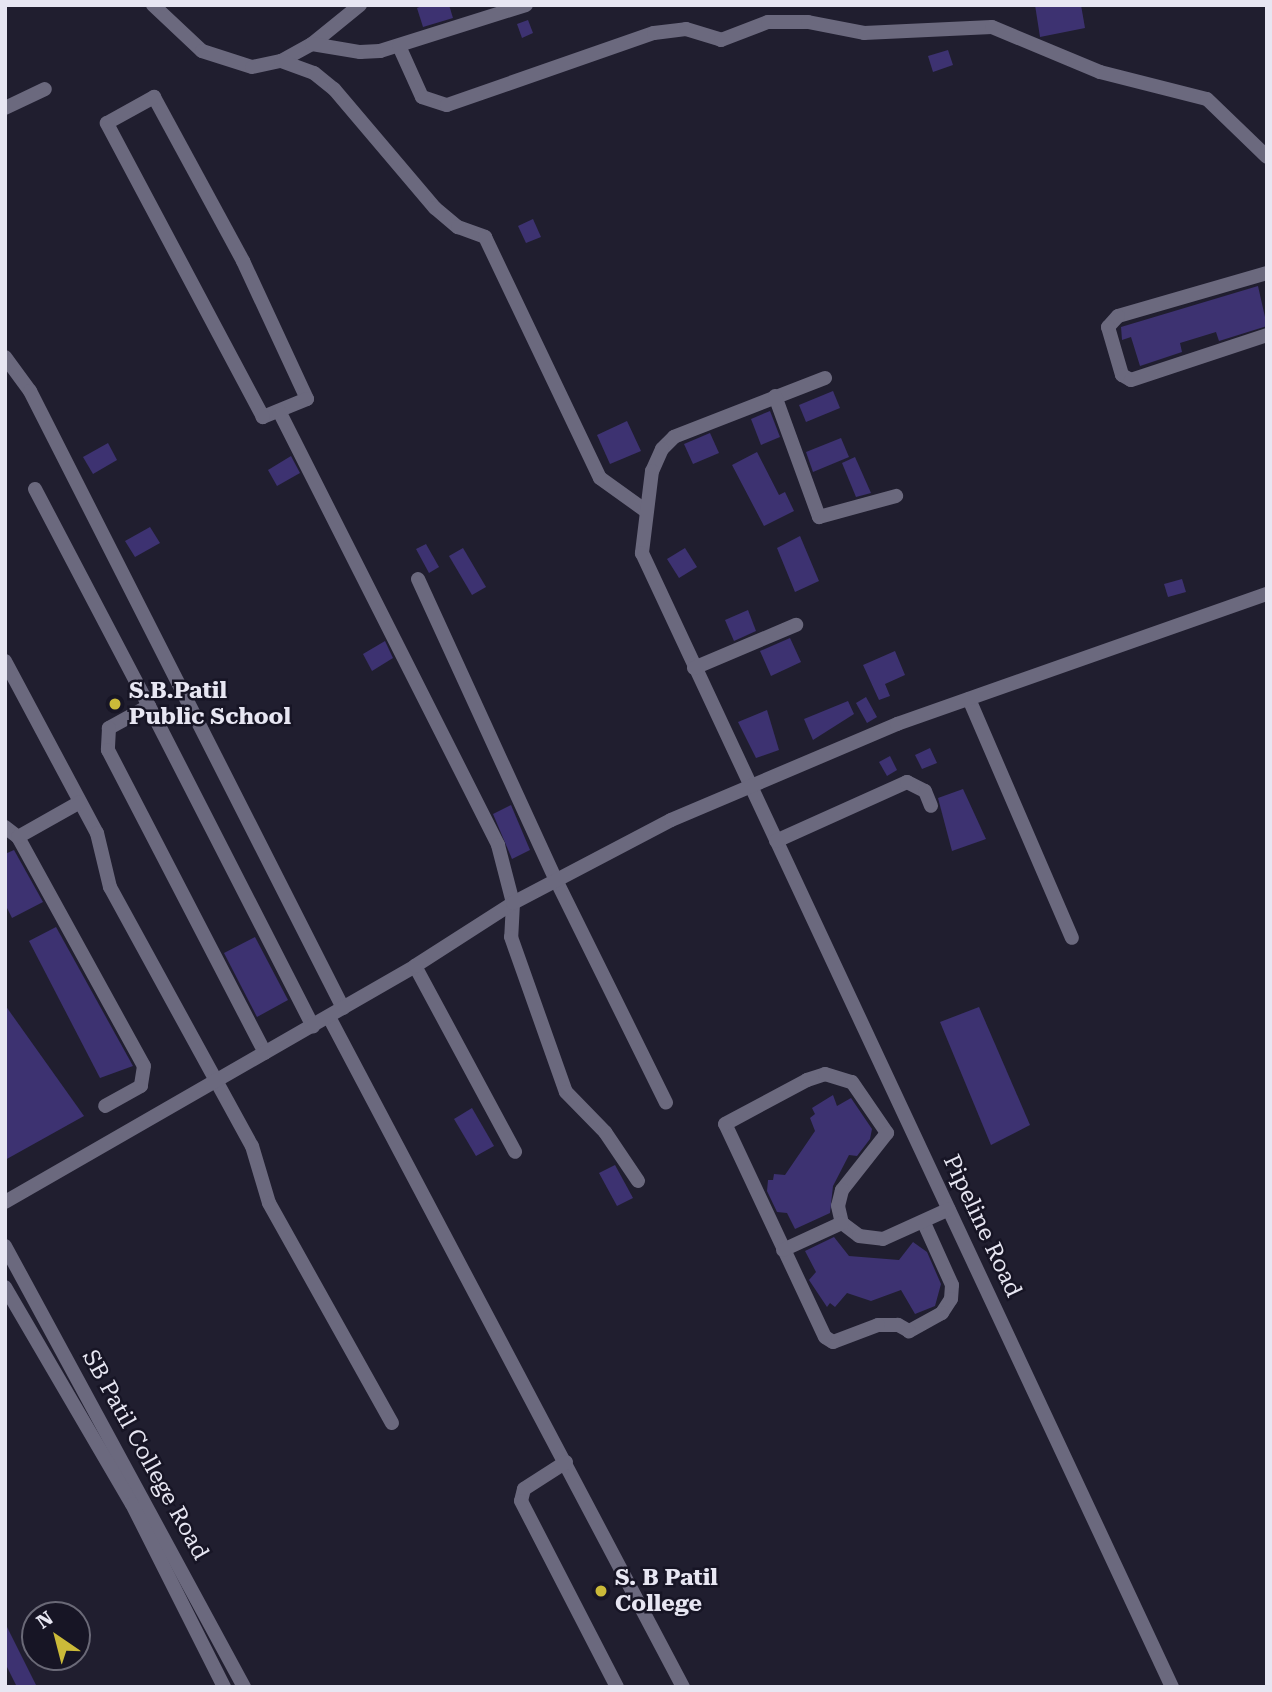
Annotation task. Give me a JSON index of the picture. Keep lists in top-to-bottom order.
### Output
{
  "streets": {
    "street": ["Pipeline Road", "SB Patil College Road"]
  },
  "places": ["S.B.Patil Public School", "S. B Patil College"],
  "north": "top left"
}
